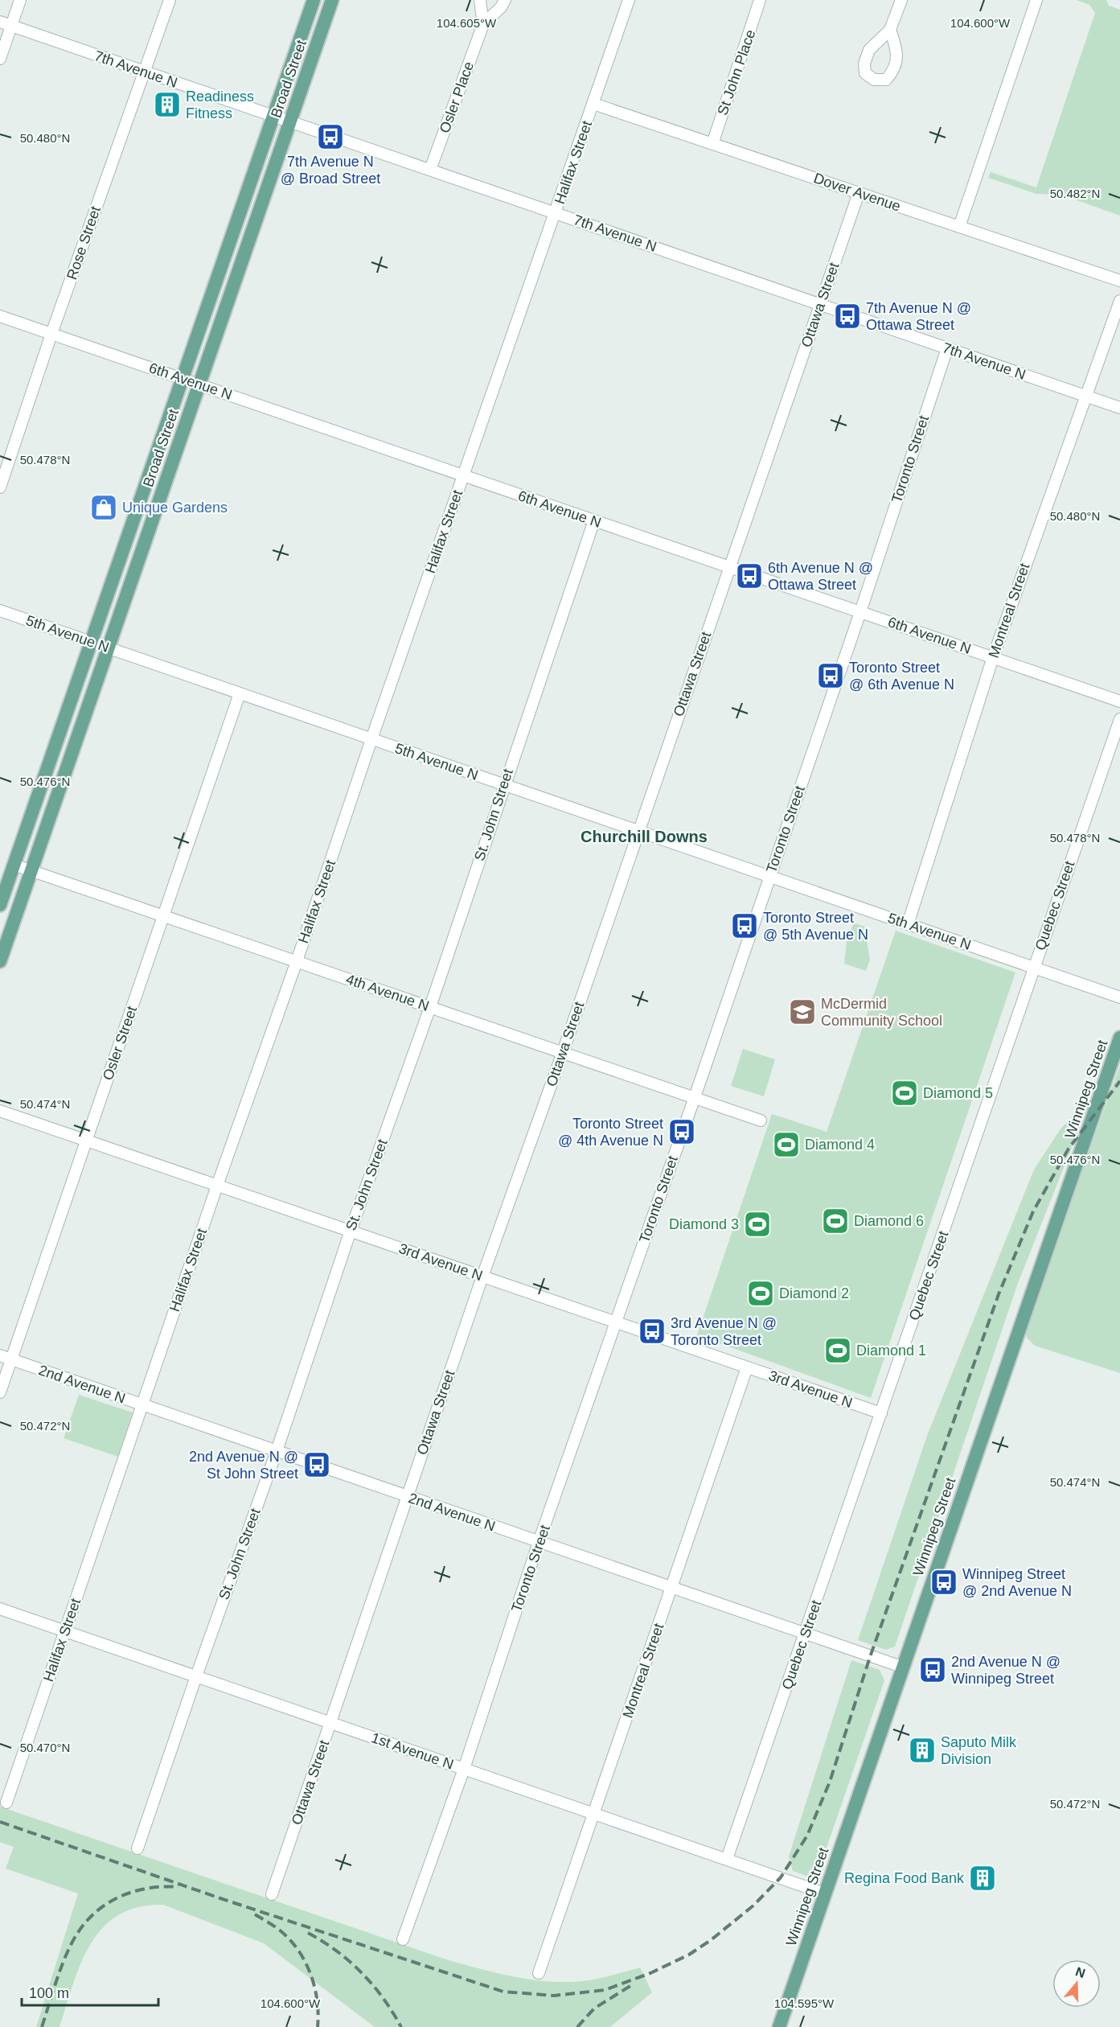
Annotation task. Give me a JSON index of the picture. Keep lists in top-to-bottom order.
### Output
{
  "streets": {
    "main road": ["Broad Street", "Winnipeg Street"],
    "street": [
      "7th Avenue N",
      "St John Place",
      "Osler Place",
      "Halifax Street",
      "Dover Avenue",
      "Rose Street",
      "Ottawa Street",
      "6th Avenue N",
      "Toronto Street",
      "Montreal Street",
      "5th Avenue N",
      "St. John Street",
      "Quebec Street",
      "4th Avenue N",
      "Osler Street",
      "3rd Avenue N",
      "2nd Avenue N",
      "1st Avenue N"
    ]
  },
  "crossings": [
    ["7th Avenue N", "Broad Street"],
    ["7th Avenue N", "Osler Place"],
    ["7th Avenue N", "Halifax Street"],
    ["7th Avenue N", "Rose Street"],
    ["7th Avenue N", "Ottawa Street"],
    ["7th Avenue N", "Toronto Street"],
    ["7th Avenue N", "Montreal Street"],
    ["St John Place", "Dover Avenue"],
    ["Broad Street", "6th Avenue N"],
    ["Broad Street", "5th Avenue N"],
    ["Broad Street", "4th Avenue N"],
    ["Halifax Street", "Dover Avenue"],
    ["Halifax Street", "6th Avenue N"],
    ["Halifax Street", "5th Avenue N"],
    ["Halifax Street", "4th Avenue N"],
    ["Halifax Street", "3rd Avenue N"],
    ["Halifax Street", "2nd Avenue N"],
    ["Halifax Street", "1st Avenue N"],
    ["Dover Avenue", "Ottawa Street"],
    ["Rose Street", "6th Avenue N"],
    ["Ottawa Street", "6th Avenue N"],
    ["Ottawa Street", "5th Avenue N"],
    ["Ottawa Street", "4th Avenue N"],
    ["Ottawa Street", "3rd Avenue N"],
    ["Ottawa Street", "2nd Avenue N"],
    ["Ottawa Street", "1st Avenue N"],
    ["6th Avenue N", "Toronto Street"],
    ["6th Avenue N", "Montreal Street"],
    ["6th Avenue N", "St. John Street"],
    ["Toronto Street", "5th Avenue N"],
    ["Toronto Street", "4th Avenue N"],
    ["Toronto Street", "3rd Avenue N"],
    ["Toronto Street", "2nd Avenue N"],
    ["Toronto Street", "1st Avenue N"],
    ["Montreal Street", "5th Avenue N"],
    ["Montreal Street", "3rd Avenue N"],
    ["Montreal Street", "2nd Avenue N"],
    ["Montreal Street", "1st Avenue N"],
    ["5th Avenue N", "St. John Street"],
    ["5th Avenue N", "Quebec Street"],
    ["5th Avenue N", "Osler Street"],
    ["St. John Street", "4th Avenue N"],
    ["St. John Street", "3rd Avenue N"],
    ["St. John Street", "2nd Avenue N"],
    ["St. John Street", "1st Avenue N"],
    ["Quebec Street", "3rd Avenue N"],
    ["Quebec Street", "2nd Avenue N"],
    ["Quebec Street", "1st Avenue N"],
    ["4th Avenue N", "Osler Street"],
    ["Osler Street", "3rd Avenue N"],
    ["Osler Street", "2nd Avenue N"],
    ["Winnipeg Street", "2nd Avenue N"],
    ["Winnipeg Street", "1st Avenue N"]
  ],
  "districts": ["Churchill Downs"],
  "places": {
    "building": ["Readiness Fitness", "Saputo Milk Division", "Regina Food Bank"],
    "bus stop": [
      "7th Avenue N @ Broad Street",
      "7th Avenue N @ Ottawa Street",
      "6th Avenue N @ Ottawa Street",
      "Toronto Street @ 6th Avenue N",
      "Toronto Street @ 5th Avenue N",
      "Toronto Street @ 4th Avenue N",
      "3rd Avenue N @ Toronto Street",
      "2nd Avenue N @ St John Street",
      "Winnipeg Street @ 2nd Avenue N",
      "2nd Avenue N @ Winnipeg Street"
    ],
    "shop": ["Unique Gardens"],
    "school or university": ["McDermid Community School"],
    "sports": [
      "Diamond 5",
      "Diamond 4",
      "Diamond 6",
      "Diamond 3",
      "Diamond 2",
      "Diamond 1"
    ]
  },
  "scale_bar": "100 m",
  "north": "top",
  "coordinates": [
    "104.605°W",
    "104.600°W",
    "50.480°N",
    "50.482°N",
    "50.478°N",
    "50.476°N",
    "50.474°N",
    "50.472°N",
    "50.470°N",
    "104.595°W"
  ]
}
